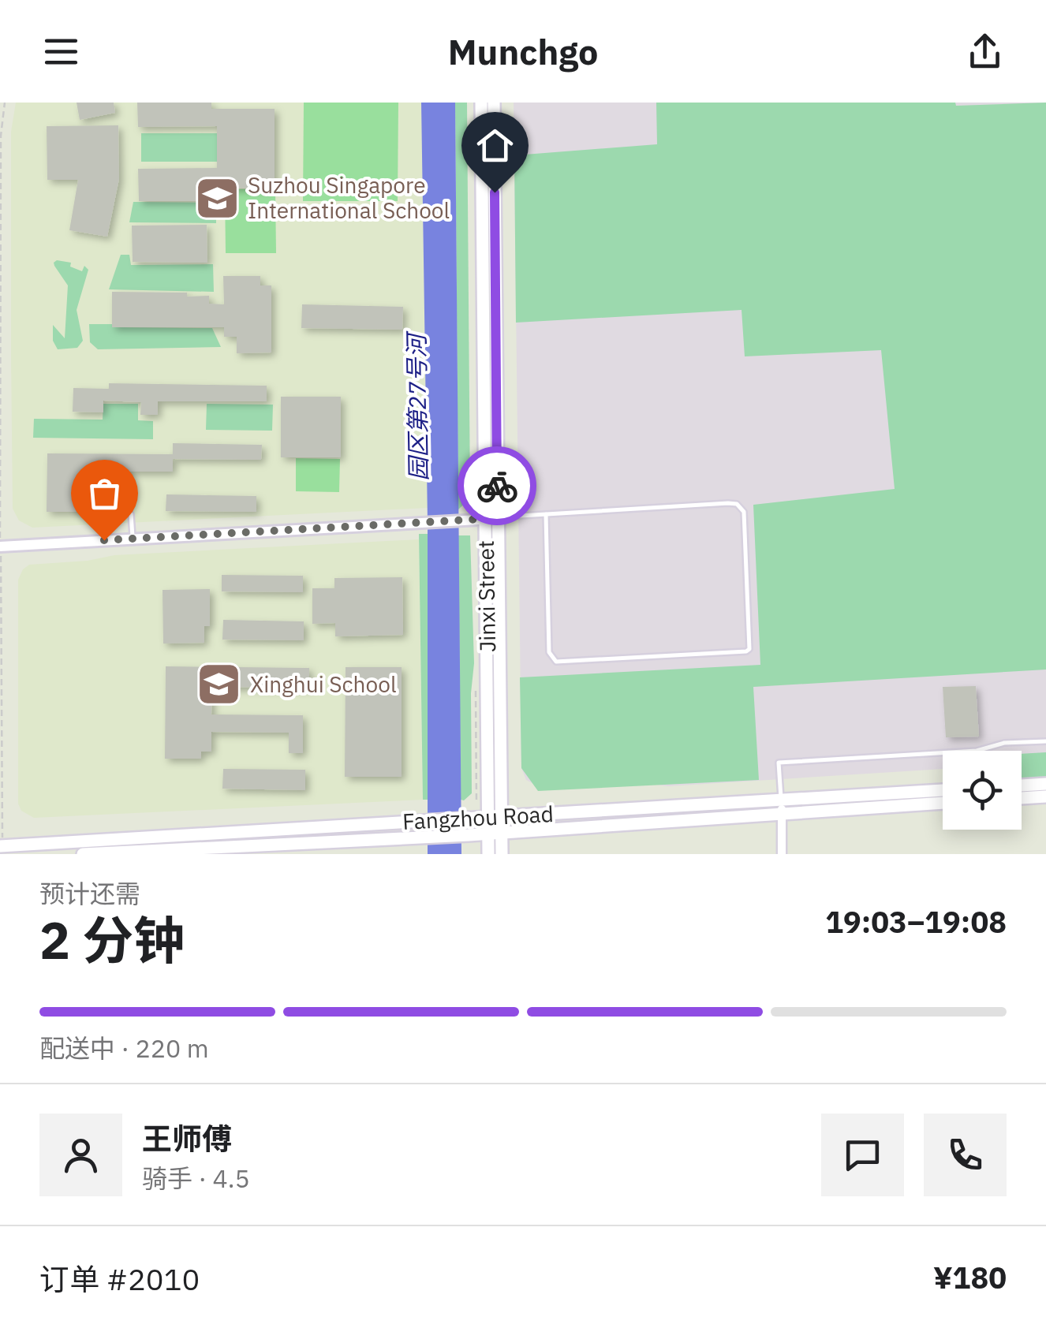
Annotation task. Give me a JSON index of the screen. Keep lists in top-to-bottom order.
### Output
{
  "streets": {
    "main road": ["Jinxi Street", "Fangzhou Road"]
  },
  "crossings": [
    ["Jinxi Street", "Fangzhou Road"]
  ],
  "water": ["园区第27号河"],
  "places": {
    "school or university": ["Suzhou Singapore International School", "Xinghui School"]
  },
  "page": {
    "header": "Munchgo",
    "heading": ["2 分钟", "预计还需", "19:03–19:08"],
    "panel": [
      "王师傅",
      "骑手 · 4.5",
      "订单 #2010",
      "¥180"
    ],
    "bar": "配送中 · 220 m"
  }
}
